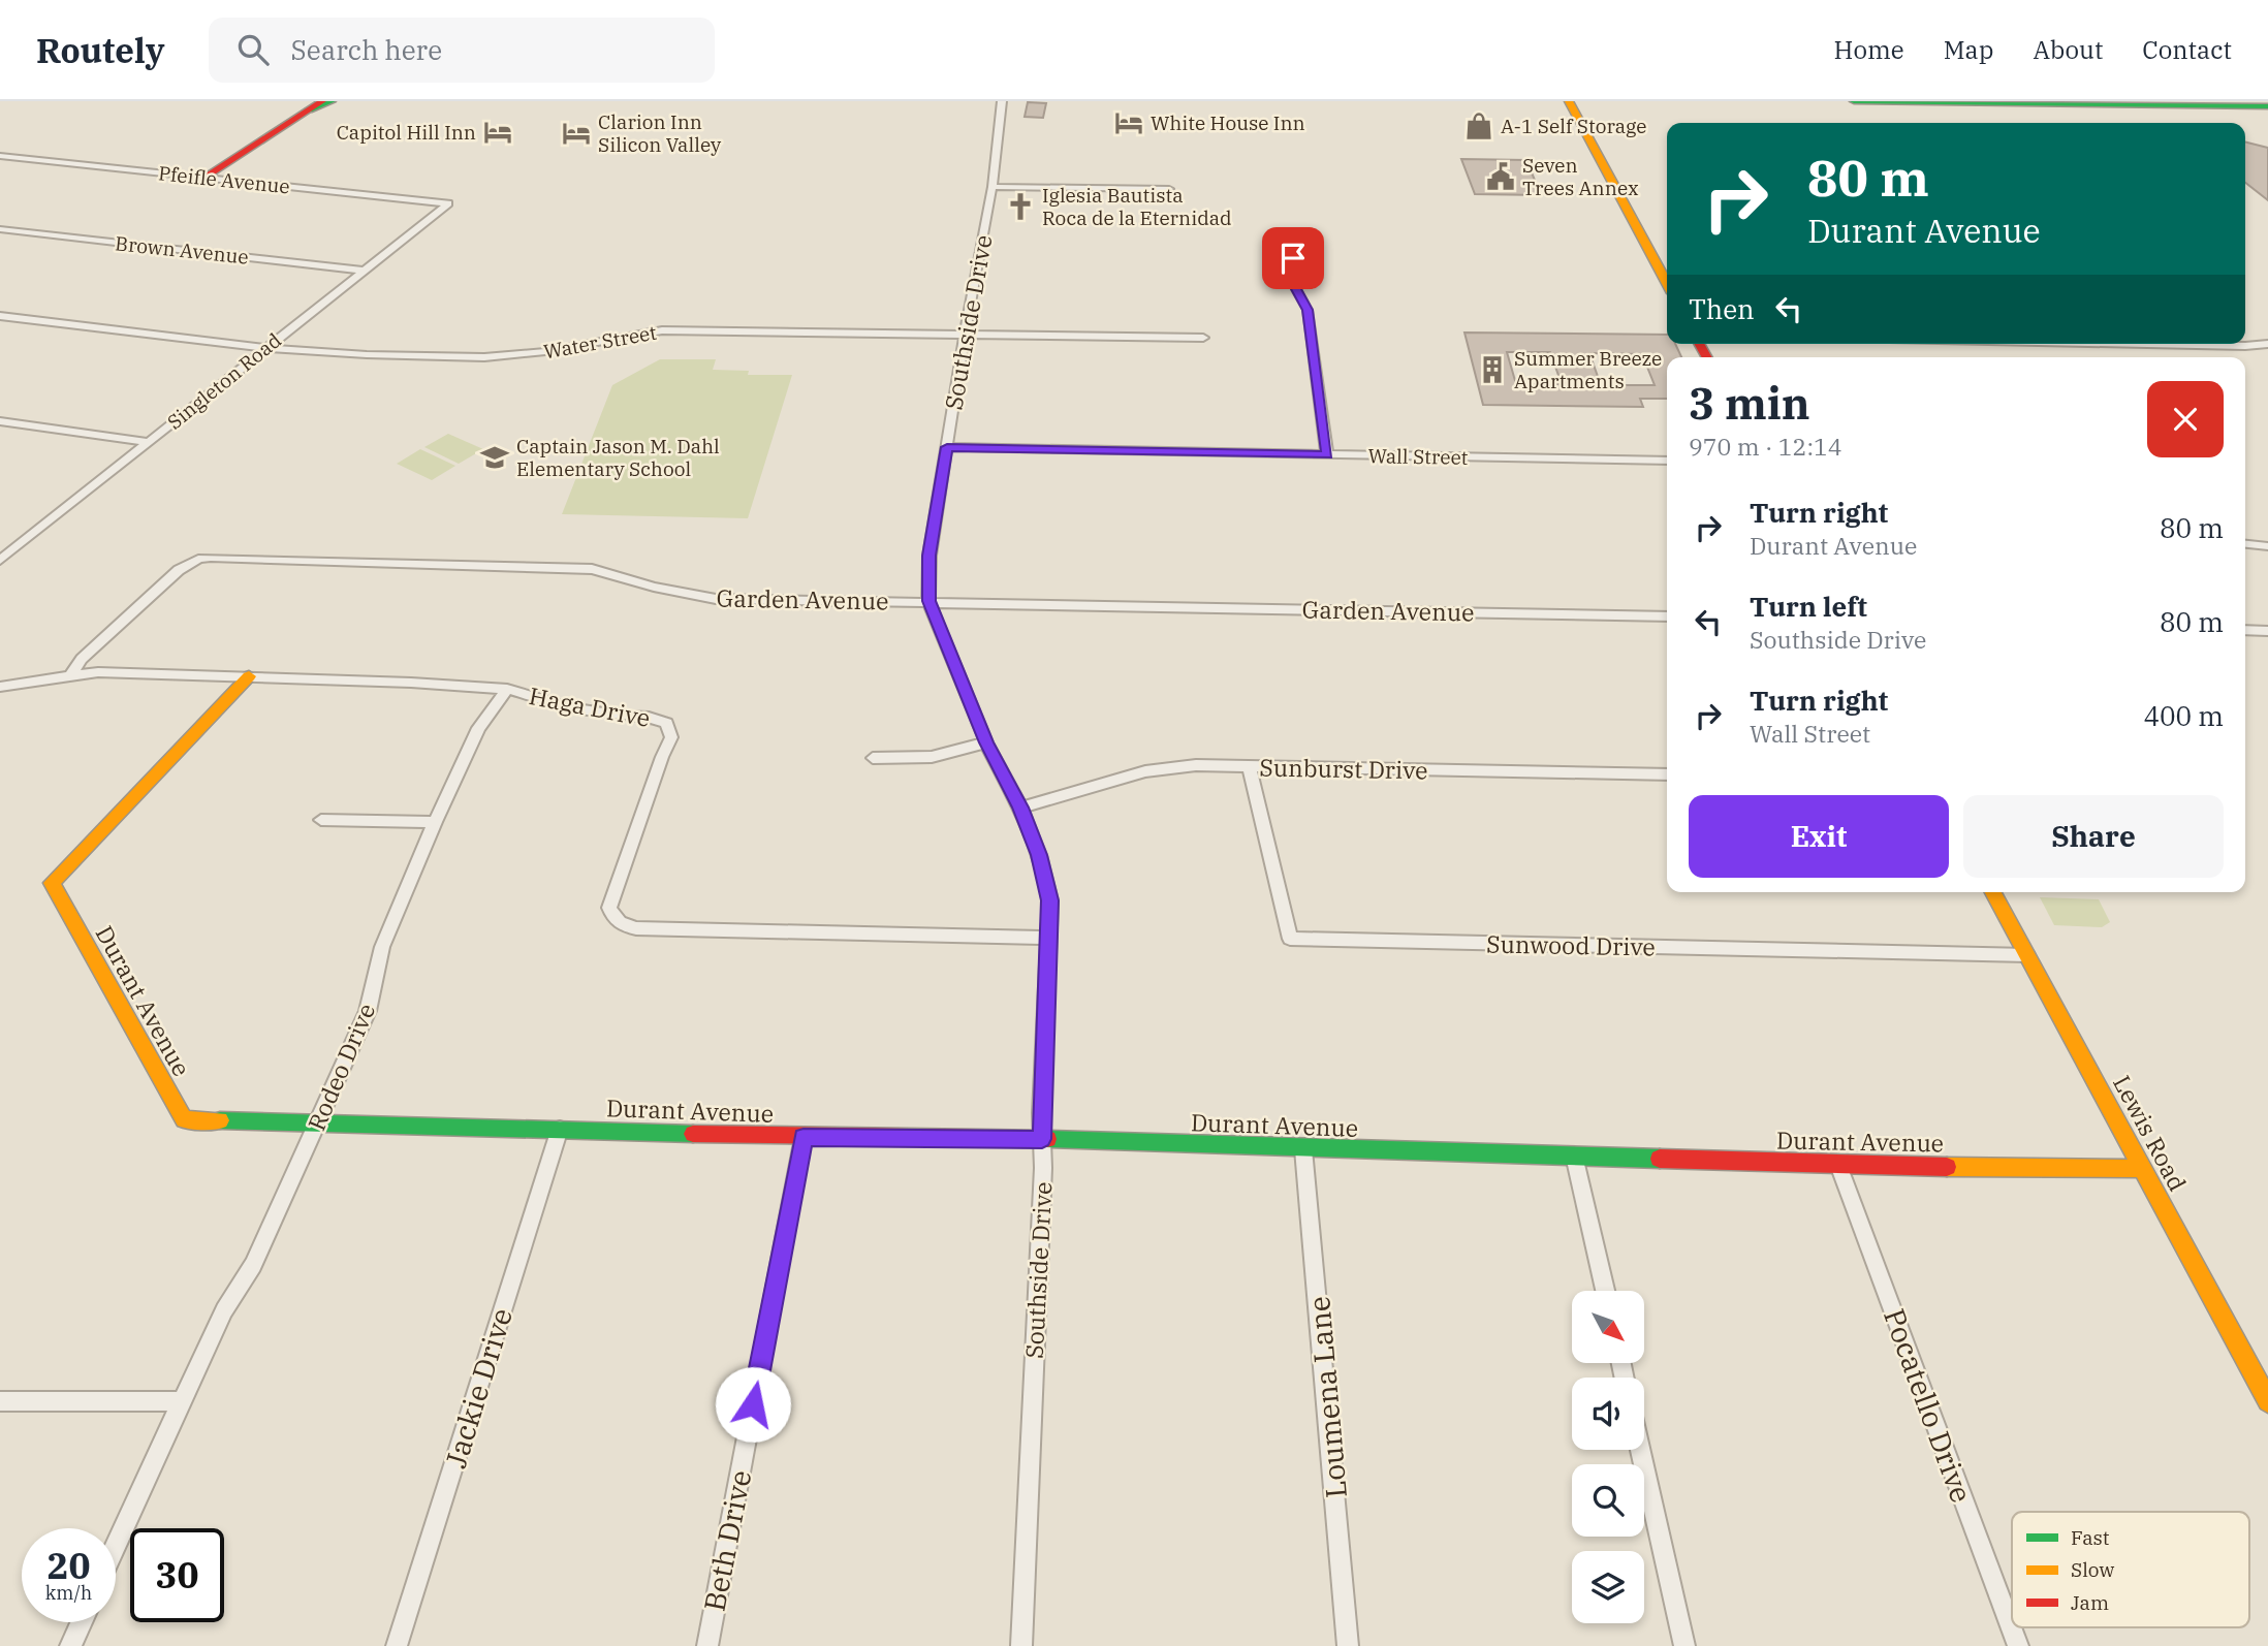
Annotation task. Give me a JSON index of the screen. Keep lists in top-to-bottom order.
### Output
{
  "streets": {
    "street": [
      "Pfeifle Avenue",
      "Brown Avenue",
      "Southside Drive",
      "Water Street",
      "Singleton Road",
      "Wall Street",
      "Garden Avenue",
      "Haga Drive",
      "Sunburst Drive",
      "Sunwood Drive",
      "Durant Avenue",
      "Rodeo Drive",
      "Lewis Road",
      "Jackie Drive",
      "Loumena Lane",
      "Pocatello Drive",
      "Beth Drive"
    ]
  },
  "crossings": [
    ["Pfeifle Avenue", "Singleton Road"],
    ["Brown Avenue", "Singleton Road"],
    ["Southside Drive", "Water Street"],
    ["Southside Drive", "Wall Street"],
    ["Southside Drive", "Garden Avenue"],
    ["Southside Drive", "Haga Drive"],
    ["Southside Drive", "Sunburst Drive"],
    ["Southside Drive", "Durant Avenue"],
    ["Water Street", "Singleton Road"],
    ["Garden Avenue", "Haga Drive"],
    ["Haga Drive", "Durant Avenue"],
    ["Haga Drive", "Rodeo Drive"],
    ["Sunburst Drive", "Sunwood Drive"],
    ["Sunwood Drive", "Lewis Road"],
    ["Durant Avenue", "Rodeo Drive"],
    ["Durant Avenue", "Lewis Road"],
    ["Durant Avenue", "Jackie Drive"],
    ["Durant Avenue", "Loumena Lane"],
    ["Durant Avenue", "Pocatello Drive"],
    ["Durant Avenue", "Beth Drive"]
  ],
  "places": {
    "hotel": ["White House Inn", "Capitol Hill Inn", "Clarion Inn Silicon Valley"],
    "shop": ["A-1 Self Storage"],
    "public building": ["Seven Trees Annex"],
    "church": ["Iglesia Bautista Roca de la Eternidad"],
    "building": ["Summer Breeze Apartments"],
    "school or university": ["Captain Jason M. Dahl Elementary School"]
  },
  "legend": ["Fast", "Slow", "Jam"],
  "north": "bottom right",
  "page": {
    "header": "Routely",
    "search": "Search here",
    "nav": [
      "Home",
      "Map",
      "About",
      "Contact"
    ],
    "turn": ["80 m", "Durant Avenue"],
    "then": "Then",
    "heading": ["3 min", "970 m · 12:14"],
    "list": [
      {
        "name": "Turn right",
        "note": "Durant Avenue",
        "value": "80 m"
      },
      {
        "name": "Turn left",
        "note": "Southside Drive",
        "value": "80 m"
      },
      {
        "name": "Turn right",
        "note": "Wall Street",
        "value": "400 m"
      }
    ],
    "buttons": ["Exit", "Share"],
    "speed": "20 km/h",
    "limit": "30"
  }
}
